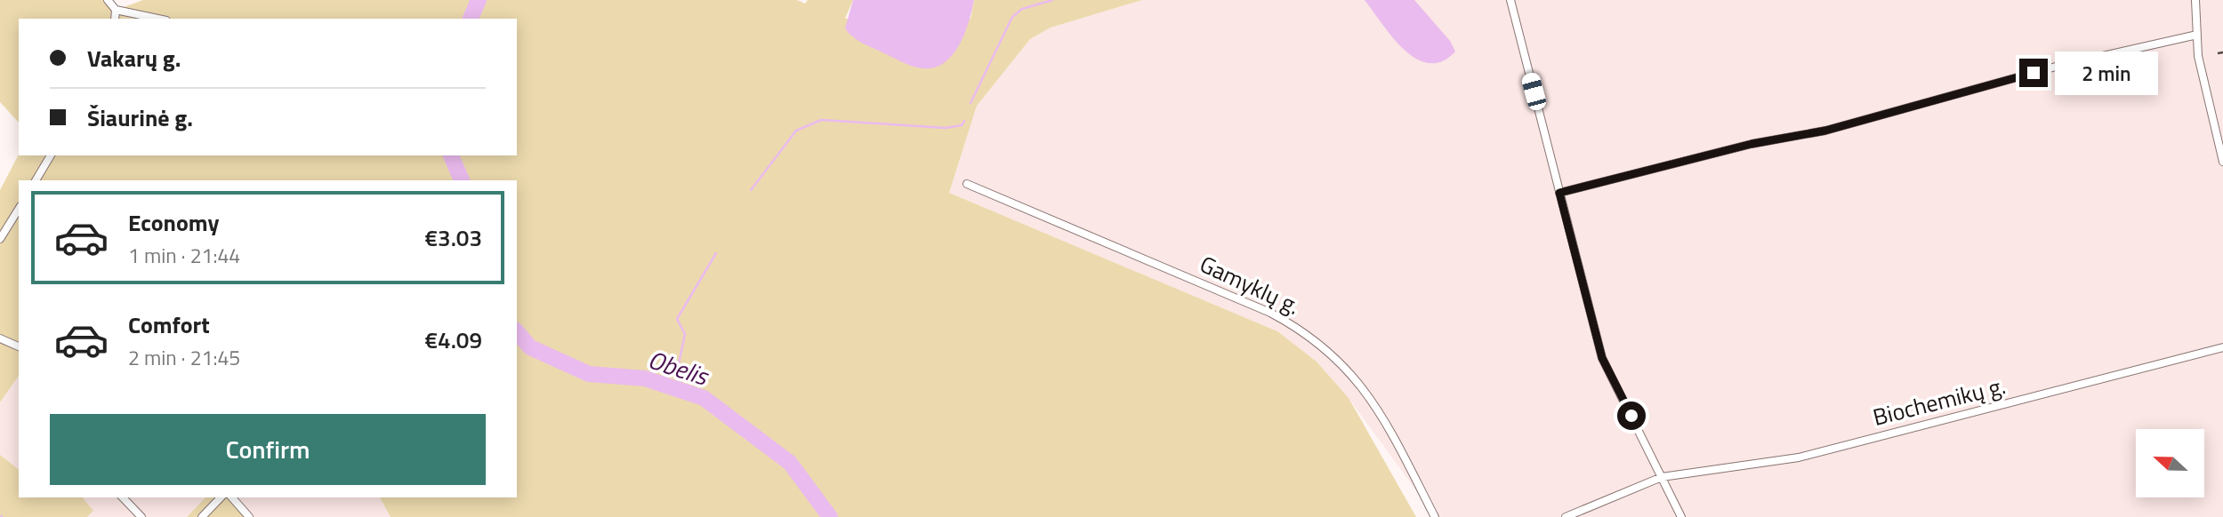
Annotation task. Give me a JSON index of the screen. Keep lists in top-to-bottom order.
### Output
{
  "streets": {
    "street": ["Gamyklų g.", "Biochemikų g."]
  },
  "water": ["Obelis"],
  "north": "left",
  "page": {
    "banner": ["Vakarų g.", "Šiaurinė g."],
    "bubble": "2 min",
    "list": [
      {
        "name": "Economy",
        "note": "1 min · 21:44",
        "value": "€3.03"
      },
      {
        "name": "Comfort",
        "note": "2 min · 21:45",
        "value": "€4.09"
      }
    ],
    "buttons": "Confirm"
  }
}
